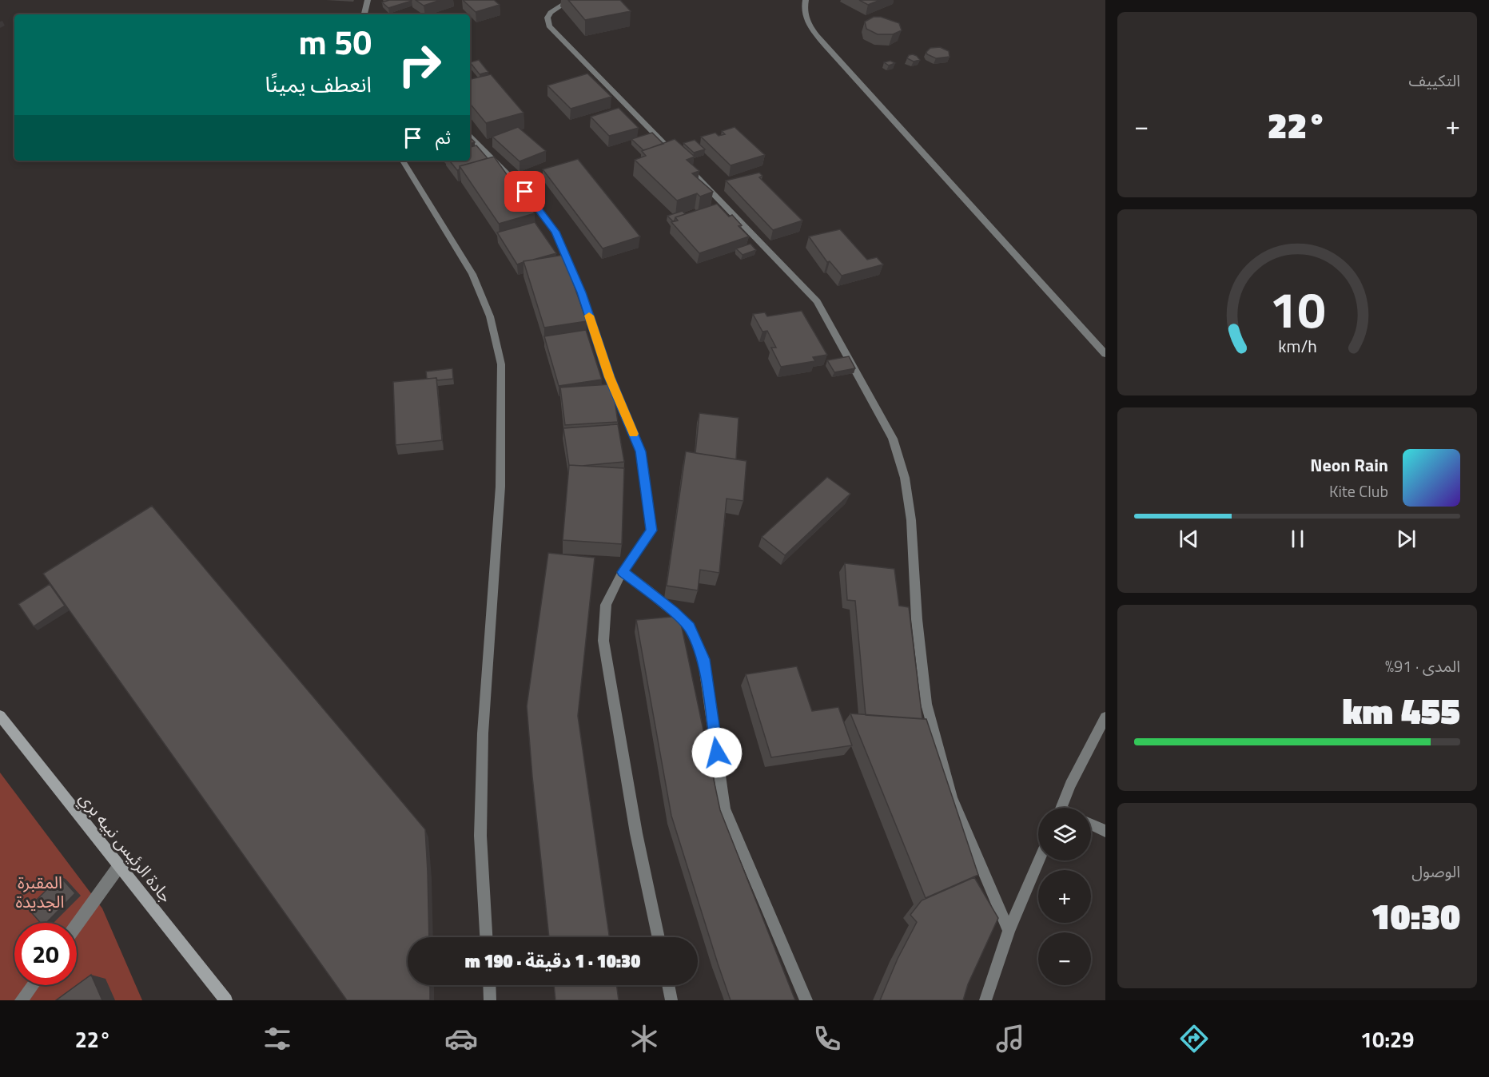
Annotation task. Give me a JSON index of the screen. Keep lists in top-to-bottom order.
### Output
{
  "streets": {
    "main road": ["جادة الرئيس نبيه بري"]
  },
  "parks": ["المقبرة الجديدة"],
  "page": {
    "tile": [
      "التكييف",
      ["المدى · 91%", "455 km"],
      ["الوصول", "10:30"]
    ],
    "turn": ["50 m", "انعطف يمينًا"],
    "heat": ["−", "22°", "+"],
    "then": "ثم",
    "song": ["Neon Rain", "Kite Club"],
    "map_buttons": ["+", "−"],
    "limit": "20",
    "trip": "10:30 · 1 دقيقة · 190 m",
    "tabs": ["10:29", "22°"],
    "gauge": ["10", "km/h"]
  }
}
